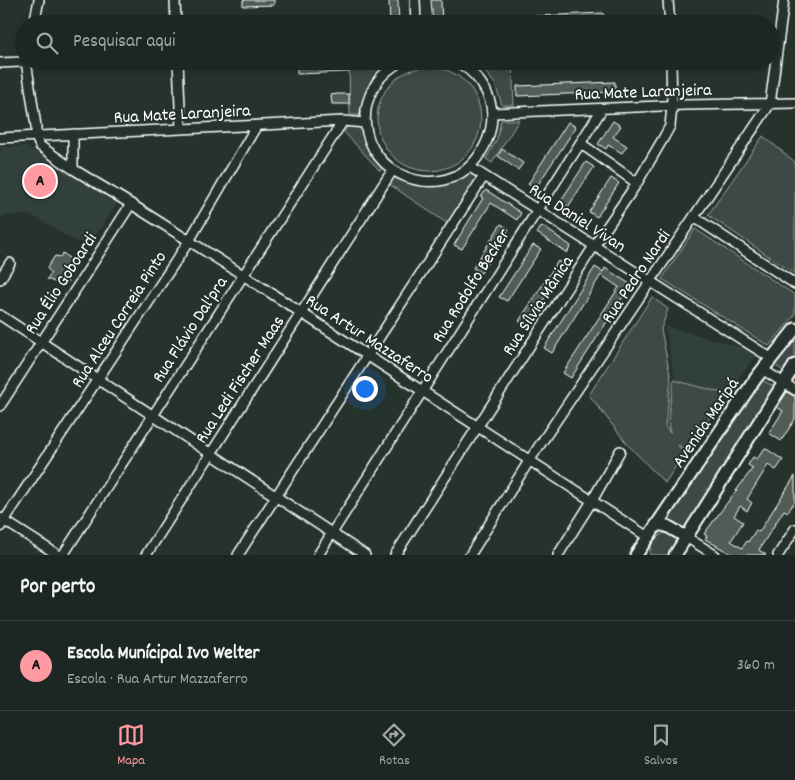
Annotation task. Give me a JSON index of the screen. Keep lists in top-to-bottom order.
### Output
{
  "streets": {
    "main road": ["Avenida Maripá"],
    "street": [
      "Rua Mate Laranjeira",
      "Rua Daniel Vivan",
      "Rua Pedro Nardi",
      "Rua Élio Goboardi",
      "Rua Rodolfo Becker",
      "Rua Sílvia Mânica",
      "Rua Alceu Correia Pinto",
      "Rua Flávio Dal'pra",
      "Rua Artur Mazzaferro",
      "Rua Ledi Fischer Maas"
    ]
  },
  "crossings": [
    ["Rua Mate Laranjeira", "Rua Pedro Nardi"],
    ["Rua Mate Laranjeira", "Rua Rodolfo Becker"],
    ["Rua Mate Laranjeira", "Rua Sílvia Mânica"],
    ["Rua Mate Laranjeira", "Rua Alceu Correia Pinto"],
    ["Rua Mate Laranjeira", "Rua Flávio Dal'pra"],
    ["Rua Mate Laranjeira", "Rua Artur Mazzaferro"],
    ["Rua Daniel Vivan", "Rua Pedro Nardi"],
    ["Rua Daniel Vivan", "Rua Rodolfo Becker"],
    ["Rua Daniel Vivan", "Rua Sílvia Mânica"],
    ["Rua Daniel Vivan", "Avenida Maripá"],
    ["Rua Pedro Nardi", "Rua Artur Mazzaferro"],
    ["Rua Élio Goboardi", "Rua Artur Mazzaferro"],
    ["Rua Rodolfo Becker", "Rua Artur Mazzaferro"],
    ["Rua Sílvia Mânica", "Rua Artur Mazzaferro"],
    ["Rua Alceu Correia Pinto", "Rua Artur Mazzaferro"],
    ["Rua Flávio Dal'pra", "Rua Artur Mazzaferro"],
    ["Rua Artur Mazzaferro", "Rua Ledi Fischer Maas"],
    ["Rua Artur Mazzaferro", "Avenida Maripá"]
  ],
  "page": {
    "search": "Pesquisar aqui",
    "pins": "A",
    "heading": "Por perto",
    "list": [
      {
        "mark": "A",
        "name": "Escola Munícipal Ivo Welter",
        "note": "Escola · Rua Artur Mazzaferro",
        "value": "360 m"
      }
    ],
    "nav": ["Mapa", "Rotas", "Salvos"]
  }
}
